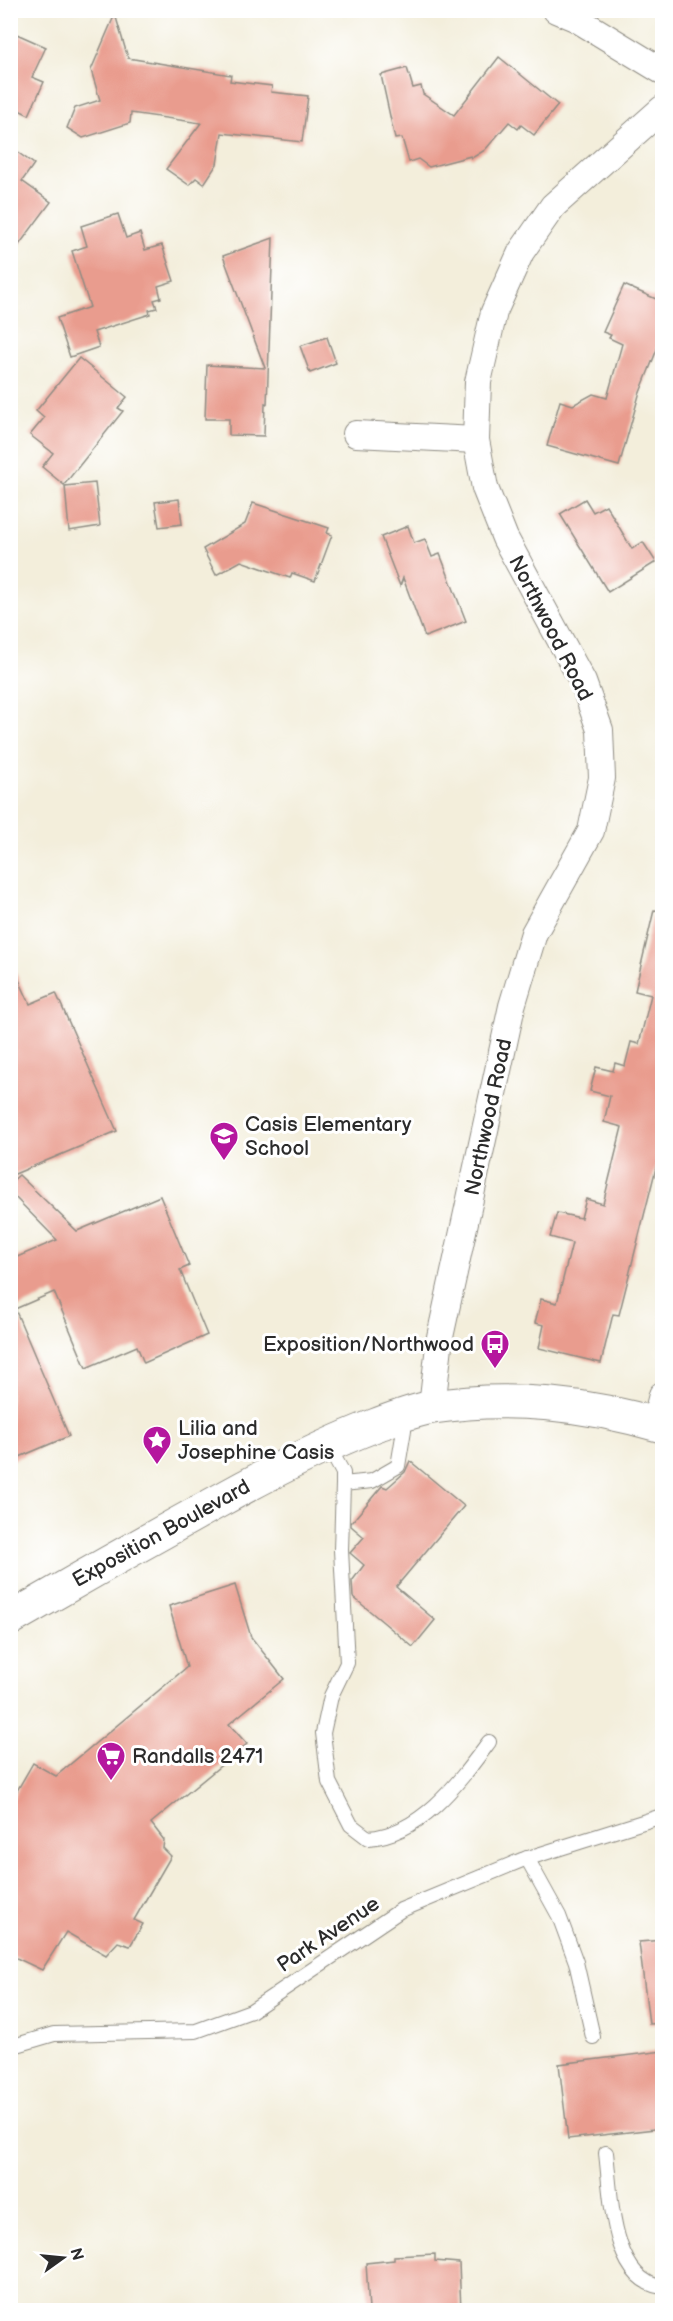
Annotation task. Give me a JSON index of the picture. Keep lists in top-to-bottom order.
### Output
{
  "streets": {
    "street": ["Northwood Road", "Exposition Boulevard"],
    "lane": ["Park Avenue"]
  },
  "crossings": [
    ["Northwood Road", "Exposition Boulevard"]
  ],
  "places": {
    "school or university": ["Casis Elementary School"],
    "bus stop": ["Exposition/Northwood"],
    "place": ["Lilia and Josephine Casis"],
    "supermarket": ["Randalls 2471"]
  },
  "north": "right"
}
